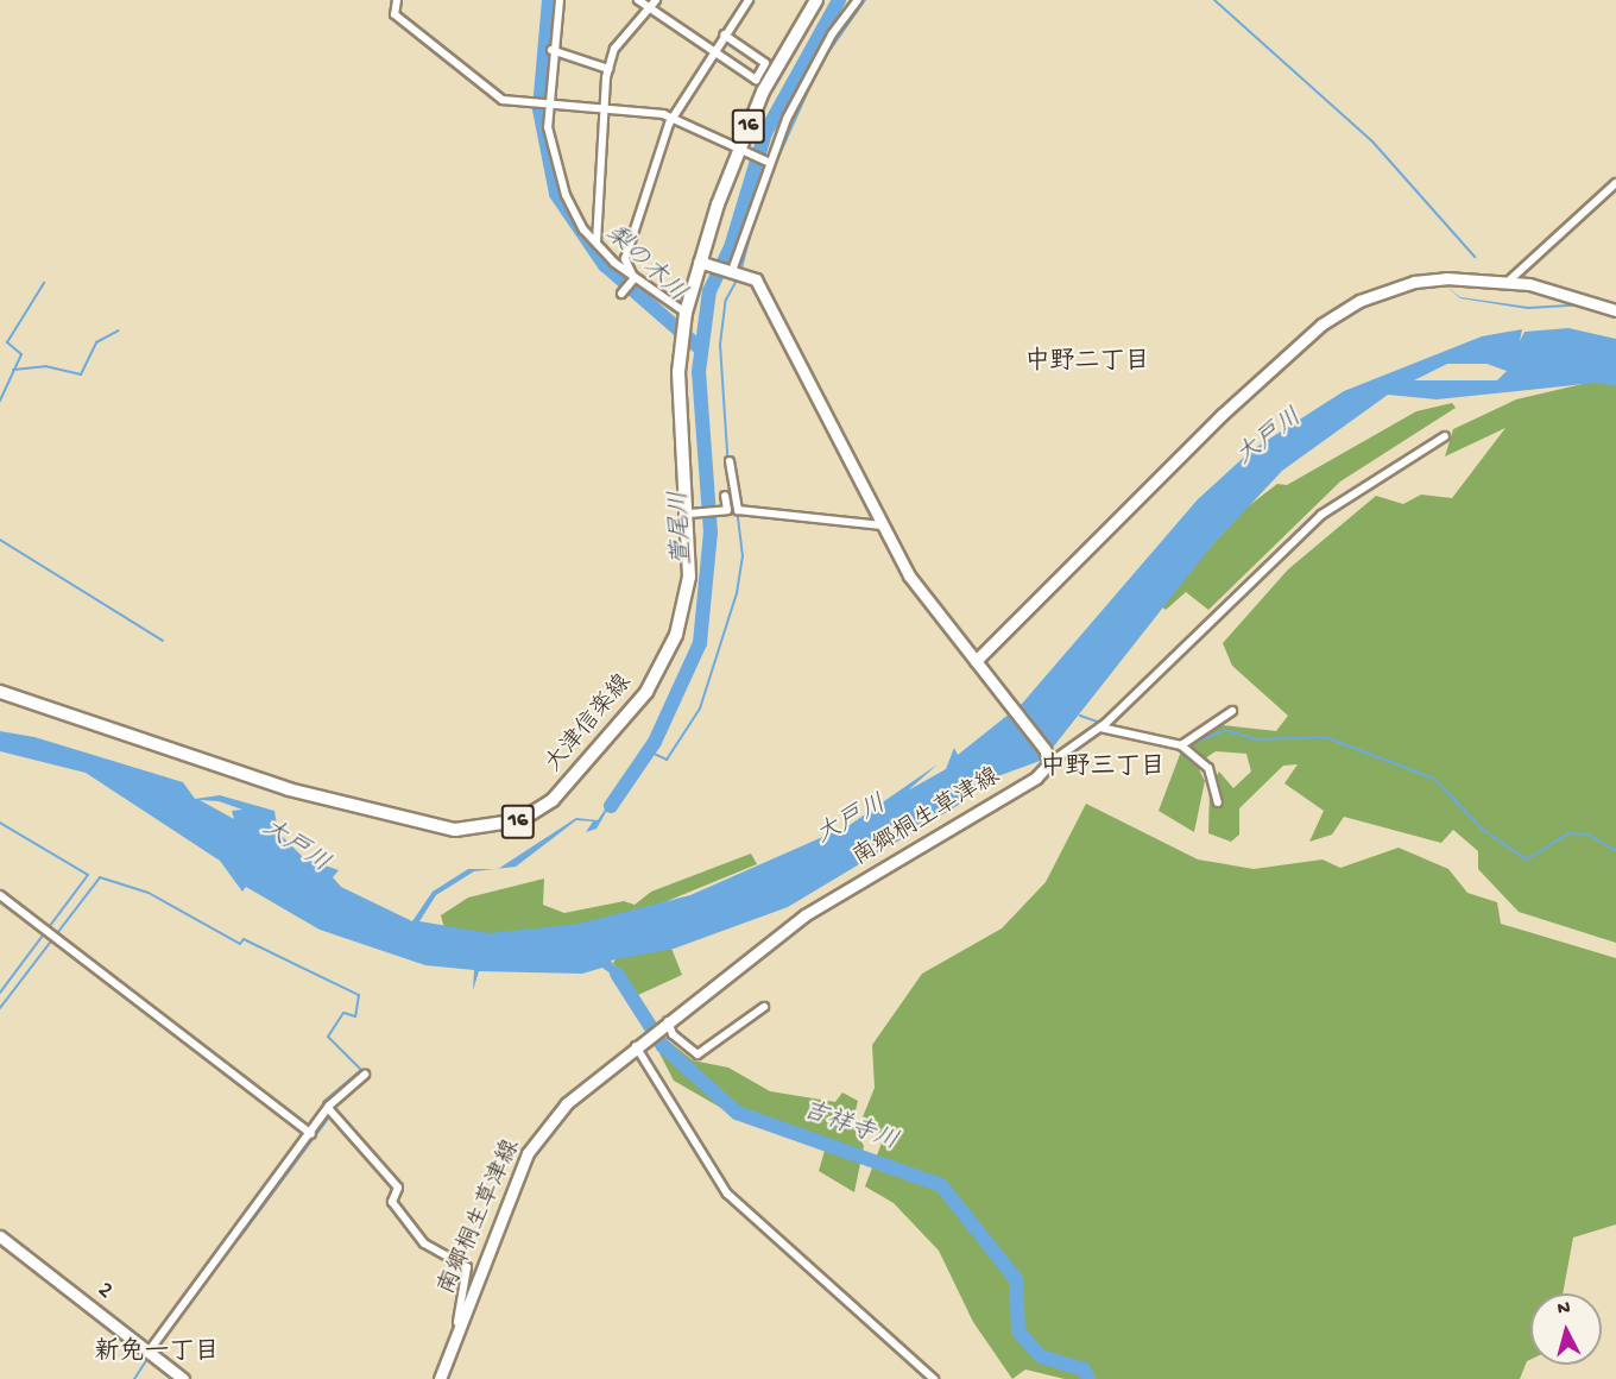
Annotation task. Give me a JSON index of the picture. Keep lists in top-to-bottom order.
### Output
{
  "streets": {
    "main road": [
      "16",
      "大津信楽線",
      "南郷桐生草津線",
      "2"
    ]
  },
  "districts": ["中野二丁目", "中野三丁目", "新免一丁目"],
  "water": [
    "梨の木川",
    "大戸川",
    "萱尾川",
    "吉祥寺川"
  ],
  "north": "top"
}
